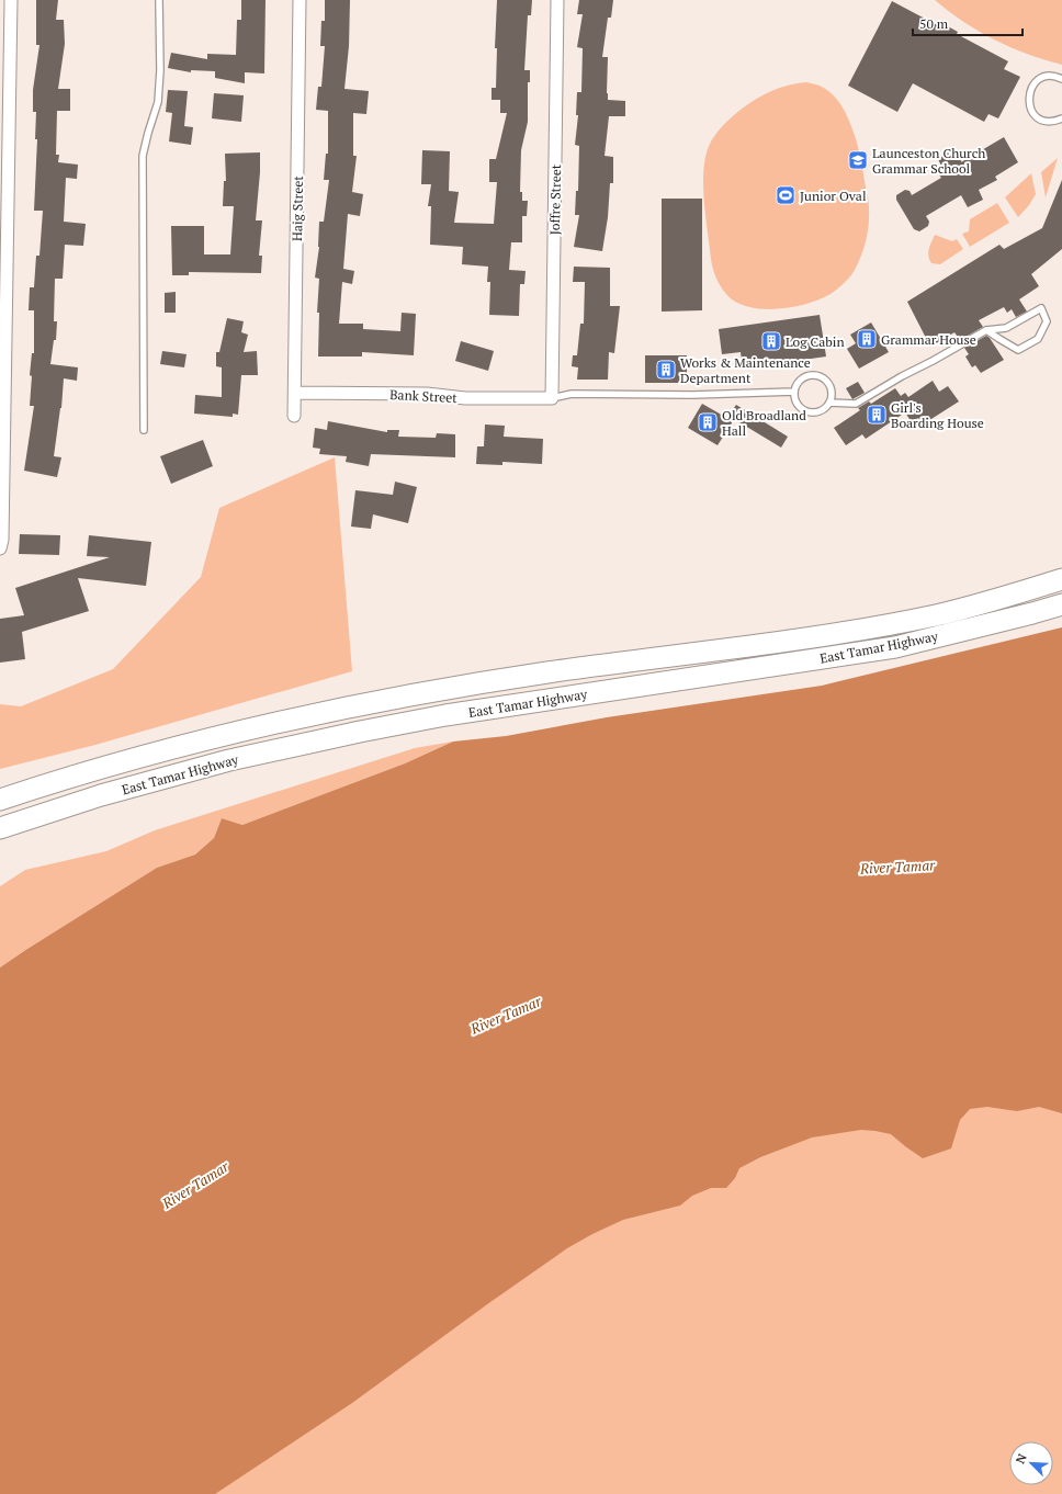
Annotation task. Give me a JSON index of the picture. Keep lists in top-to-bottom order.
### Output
{
  "streets": {
    "highway": ["East Tamar Highway"],
    "street": ["Joffre Street", "Haig Street", "Bank Street"]
  },
  "crossings": [
    ["Joffre Street", "Bank Street"],
    ["Haig Street", "Bank Street"]
  ],
  "water": ["River Tamar"],
  "places": {
    "school or university": ["Launceston Church Grammar School"],
    "sports": ["Junior Oval"],
    "building": [
      "Grammar House",
      "Log Cabin",
      "Works & Maintenance Department",
      "Girl's Boarding House",
      "Old Broadland Hall"
    ]
  },
  "scale_bar": "50 m",
  "north": "top left"
}
